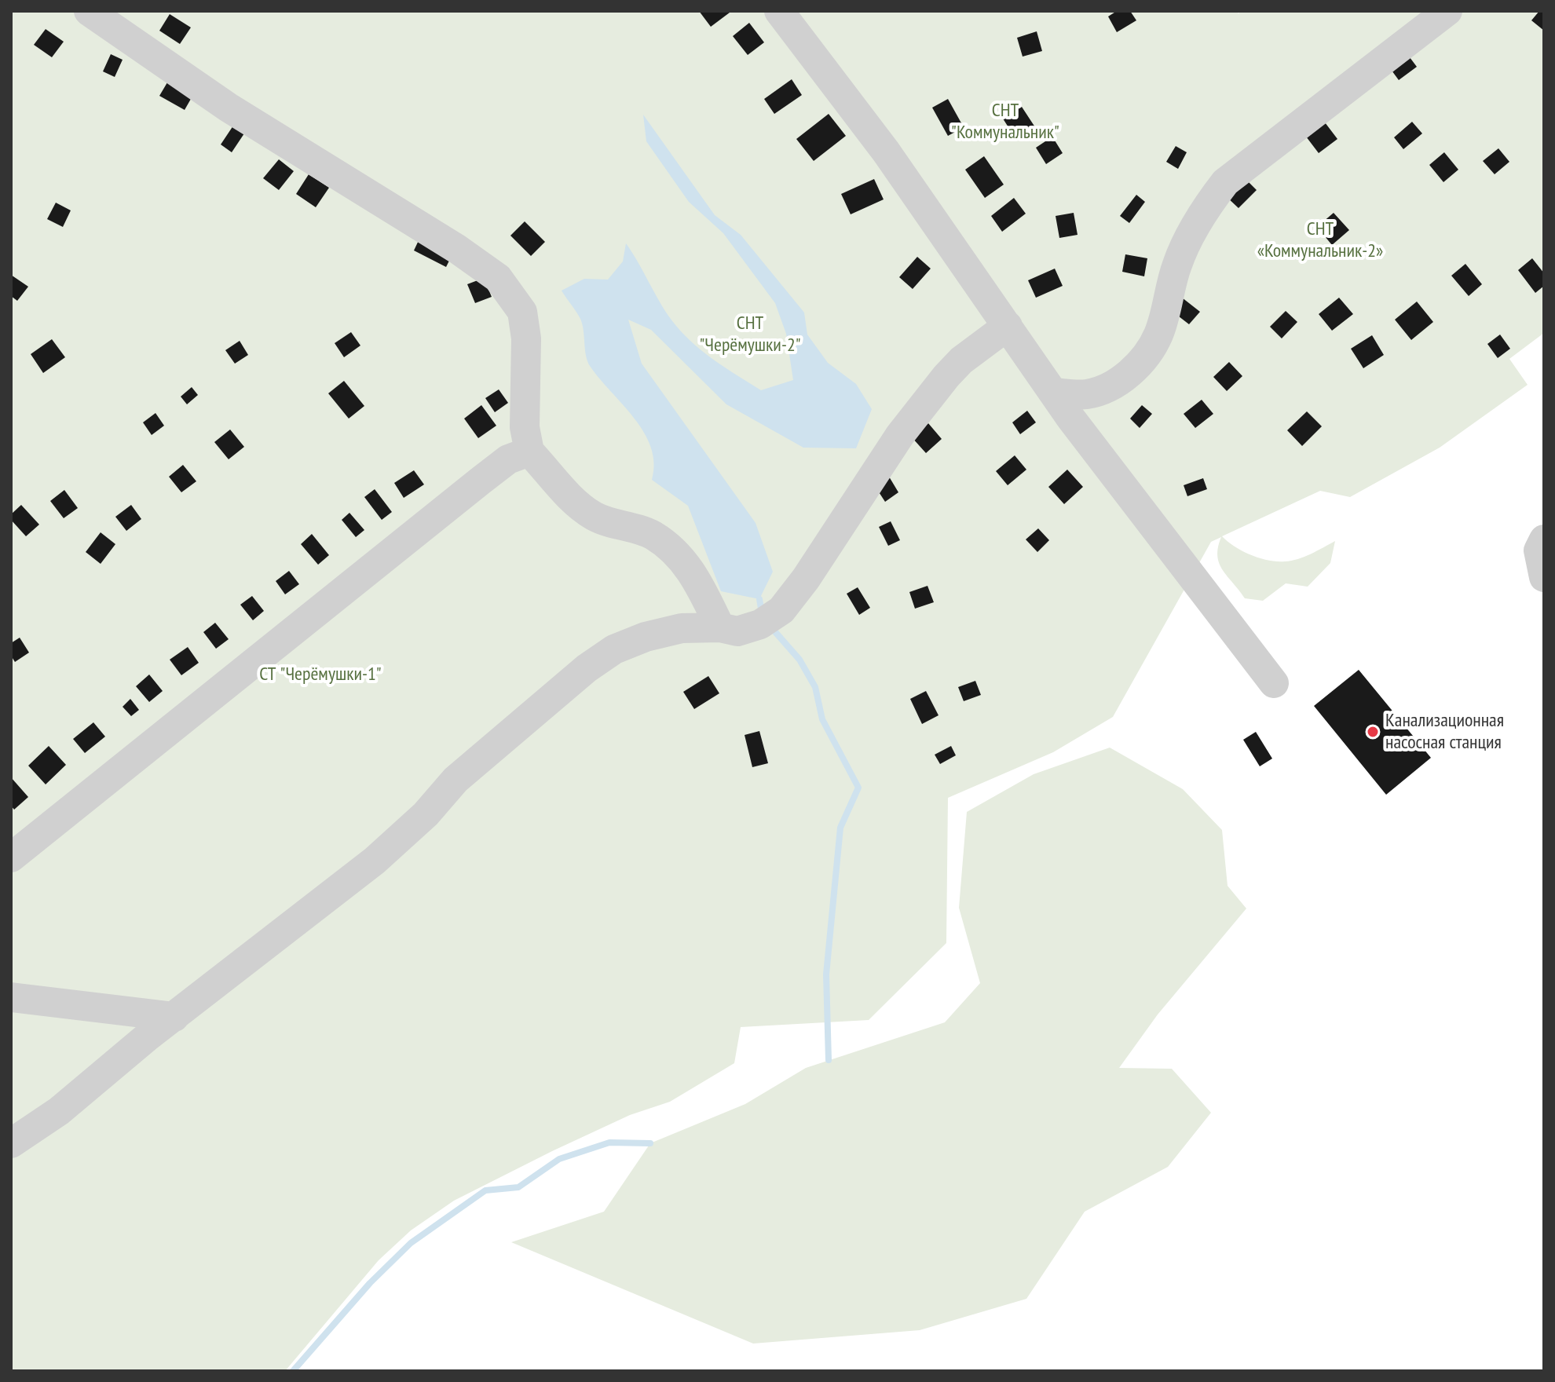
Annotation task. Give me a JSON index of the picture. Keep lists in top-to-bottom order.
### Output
{
  "parks": [
    "СНТ \"Коммунальник\"",
    "СНТ «Коммунальник-2»",
    "СНТ \"Черёмушки-2\"",
    "СТ \"Черёмушки-1\""
  ],
  "places": ["Канализационная насосная станция"]
}
